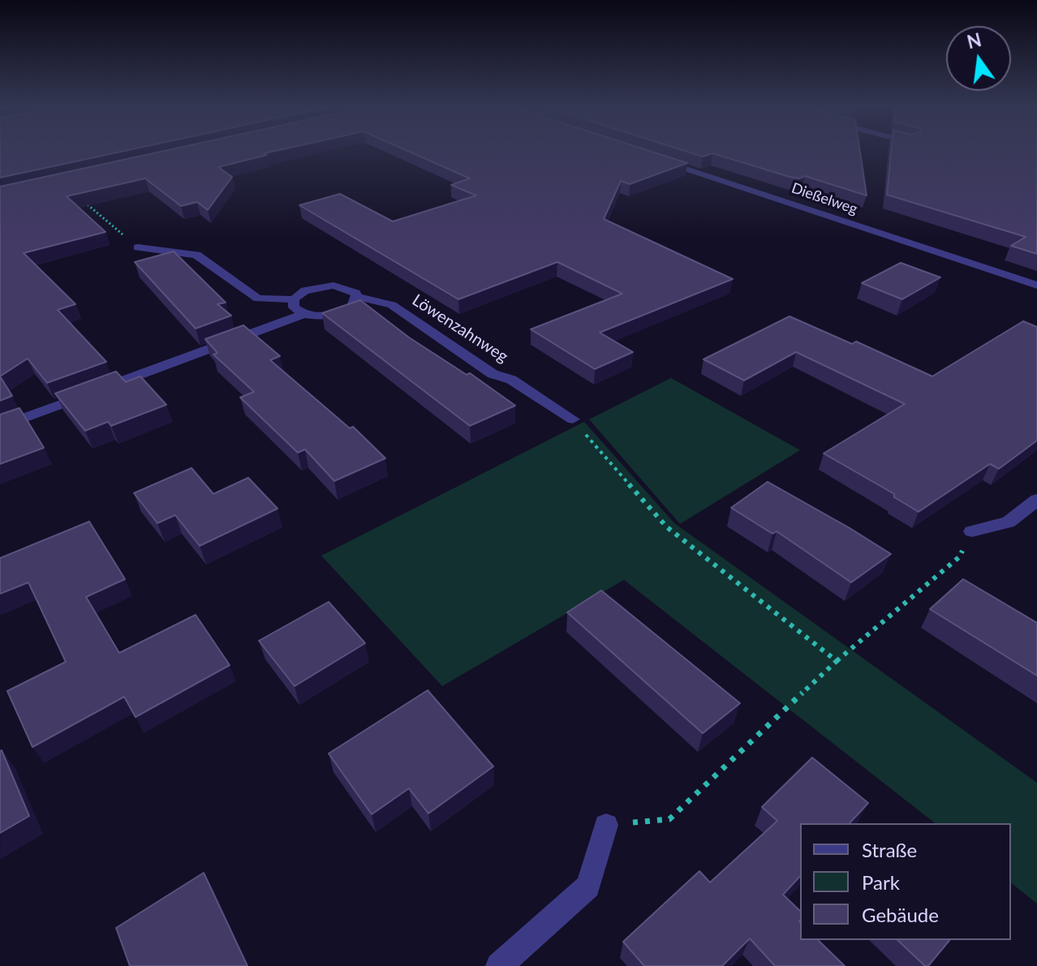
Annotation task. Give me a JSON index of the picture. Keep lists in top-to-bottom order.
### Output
{
  "streets": {
    "street": ["Dießelweg", "Löwenzahnweg"]
  },
  "legend": ["Straße", "Park", "Gebäude"],
  "north": "top"
}
